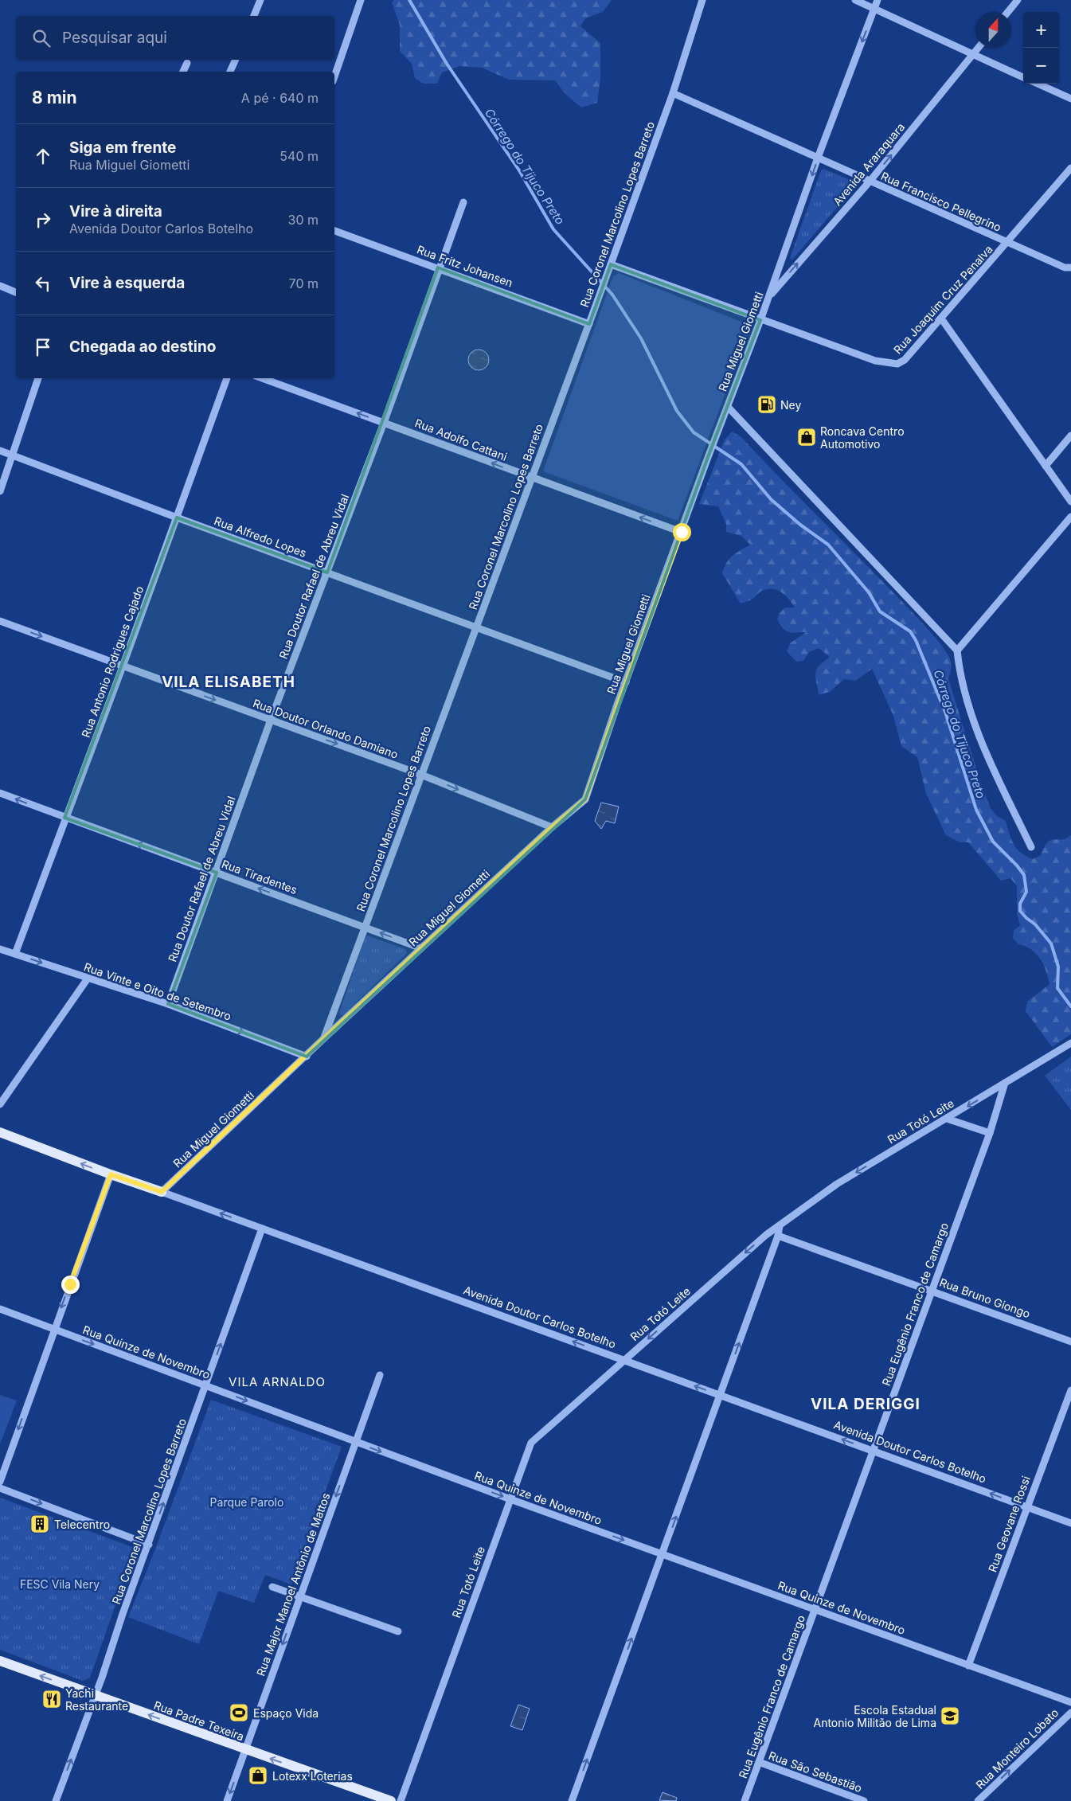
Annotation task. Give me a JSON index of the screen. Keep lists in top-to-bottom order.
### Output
{
  "streets": {
    "main road": ["Avenida Doutor Carlos Botelho", "Rua Padre Texeira"],
    "street": [
      "Avenida Araraquara",
      "Rua Francisco Pellegrino",
      "Rua Coronel Marcolino Lopes Barreto",
      "Rua Fritz Johansen",
      "Rua Joaquim Cruz Penalva",
      "Rua Miguel Giometti",
      "Rua Adolfo Cattani",
      "Rua Alfredo Lopes",
      "Rua Doutor Rafael de Abreu Vidal",
      "Rua Antonio Rodrigues Cajado",
      "Rua Doutor Orlando Damiano",
      "Rua Tiradentes",
      "Rua Vinte e Oito de Setembro",
      "Rua Totó Leite",
      "Rua Bruno Giongo",
      "Rua Eugênio Franco de Camargo",
      "Rua Quinze de Novembro",
      "Rua Geovane Rossi",
      "Rua Major Manoel Antônio de Mattos",
      "Rua Monteiro Lobato",
      "Rua São Sebastião"
    ]
  },
  "crossings": [
    ["Avenida Araraquara", "Rua Francisco Pellegrino"],
    ["Avenida Araraquara", "Rua Miguel Giometti"],
    ["Rua Francisco Pellegrino", "Rua Coronel Marcolino Lopes Barreto"],
    ["Rua Francisco Pellegrino", "Rua Joaquim Cruz Penalva"],
    ["Rua Francisco Pellegrino", "Rua Miguel Giometti"],
    ["Rua Coronel Marcolino Lopes Barreto", "Rua Fritz Johansen"],
    ["Rua Coronel Marcolino Lopes Barreto", "Rua Miguel Giometti"],
    ["Rua Coronel Marcolino Lopes Barreto", "Rua Adolfo Cattani"],
    ["Rua Coronel Marcolino Lopes Barreto", "Rua Alfredo Lopes"],
    ["Rua Coronel Marcolino Lopes Barreto", "Rua Doutor Orlando Damiano"],
    ["Rua Coronel Marcolino Lopes Barreto", "Rua Tiradentes"],
    ["Rua Coronel Marcolino Lopes Barreto", "Avenida Doutor Carlos Botelho"],
    ["Rua Coronel Marcolino Lopes Barreto", "Rua Quinze de Novembro"],
    ["Rua Coronel Marcolino Lopes Barreto", "Rua Padre Texeira"],
    ["Rua Fritz Johansen", "Rua Doutor Rafael de Abreu Vidal"],
    ["Rua Joaquim Cruz Penalva", "Rua Miguel Giometti"],
    ["Rua Miguel Giometti", "Rua Adolfo Cattani"],
    ["Rua Miguel Giometti", "Rua Alfredo Lopes"],
    ["Rua Miguel Giometti", "Rua Doutor Orlando Damiano"],
    ["Rua Miguel Giometti", "Rua Tiradentes"],
    ["Rua Miguel Giometti", "Rua Vinte e Oito de Setembro"],
    ["Rua Miguel Giometti", "Avenida Doutor Carlos Botelho"],
    ["Rua Adolfo Cattani", "Rua Doutor Rafael de Abreu Vidal"],
    ["Rua Alfredo Lopes", "Rua Doutor Rafael de Abreu Vidal"],
    ["Rua Alfredo Lopes", "Rua Antonio Rodrigues Cajado"],
    ["Rua Doutor Rafael de Abreu Vidal", "Rua Doutor Orlando Damiano"],
    ["Rua Doutor Rafael de Abreu Vidal", "Rua Tiradentes"],
    ["Rua Doutor Rafael de Abreu Vidal", "Rua Vinte e Oito de Setembro"],
    ["Rua Antonio Rodrigues Cajado", "Rua Doutor Orlando Damiano"],
    ["Rua Antonio Rodrigues Cajado", "Rua Tiradentes"],
    ["Rua Antonio Rodrigues Cajado", "Rua Vinte e Oito de Setembro"],
    ["Rua Totó Leite", "Rua Eugênio Franco de Camargo"],
    ["Rua Totó Leite", "Avenida Doutor Carlos Botelho"],
    ["Rua Totó Leite", "Rua Quinze de Novembro"],
    ["Rua Bruno Giongo", "Rua Eugênio Franco de Camargo"],
    ["Rua Eugênio Franco de Camargo", "Avenida Doutor Carlos Botelho"],
    ["Rua Eugênio Franco de Camargo", "Rua Quinze de Novembro"],
    ["Rua Eugênio Franco de Camargo", "Rua São Sebastião"],
    ["Avenida Doutor Carlos Botelho", "Rua Geovane Rossi"],
    ["Rua Quinze de Novembro", "Rua Geovane Rossi"],
    ["Rua Quinze de Novembro", "Rua Major Manoel Antônio de Mattos"],
    ["Rua Major Manoel Antônio de Mattos", "Rua Padre Texeira"]
  ],
  "one_way": [
    "Avenida Araraquara",
    "Rua Adolfo Cattani",
    "Rua Doutor Orlando Damiano",
    "Rua Tiradentes",
    "Rua Vinte e Oito de Setembro",
    "Rua Totó Leite",
    "Avenida Doutor Carlos Botelho",
    "Rua Quinze de Novembro",
    "Rua Major Manoel Antônio de Mattos",
    "Rua Padre Texeira",
    "Rua Monteiro Lobato"
  ],
  "districts": ["VILA ELISABETH", "VILA ARNALDO", "VILA DERIGGI"],
  "water": ["Córrego do Tijuco Preto"],
  "parks": ["Parque Parolo", "FESC Vila Nery"],
  "places": {
    "fuel station": ["Ney"],
    "shop": ["Roncava Centro Automotivo", "Lotexx Loterias"],
    "building": ["Telecentro"],
    "restaurant": ["Yachi Restaurante"],
    "sports": ["Espaço Vida"],
    "school or university": ["Escola Estadual Antonio Militão de Lima"]
  },
  "north": "top",
  "page": {
    "map_buttons": ["+", "−"],
    "search": "Pesquisar aqui",
    "heading": ["8 min", "A pé · 640 m"],
    "list": [
      ["Siga em frente", "Rua Miguel Giometti", "540 m"],
      ["Vire à direita", "Avenida Doutor Carlos Botelho", "30 m"],
      ["Vire à esquerda", "70 m"],
      "Chegada ao destino"
    ]
  }
}
